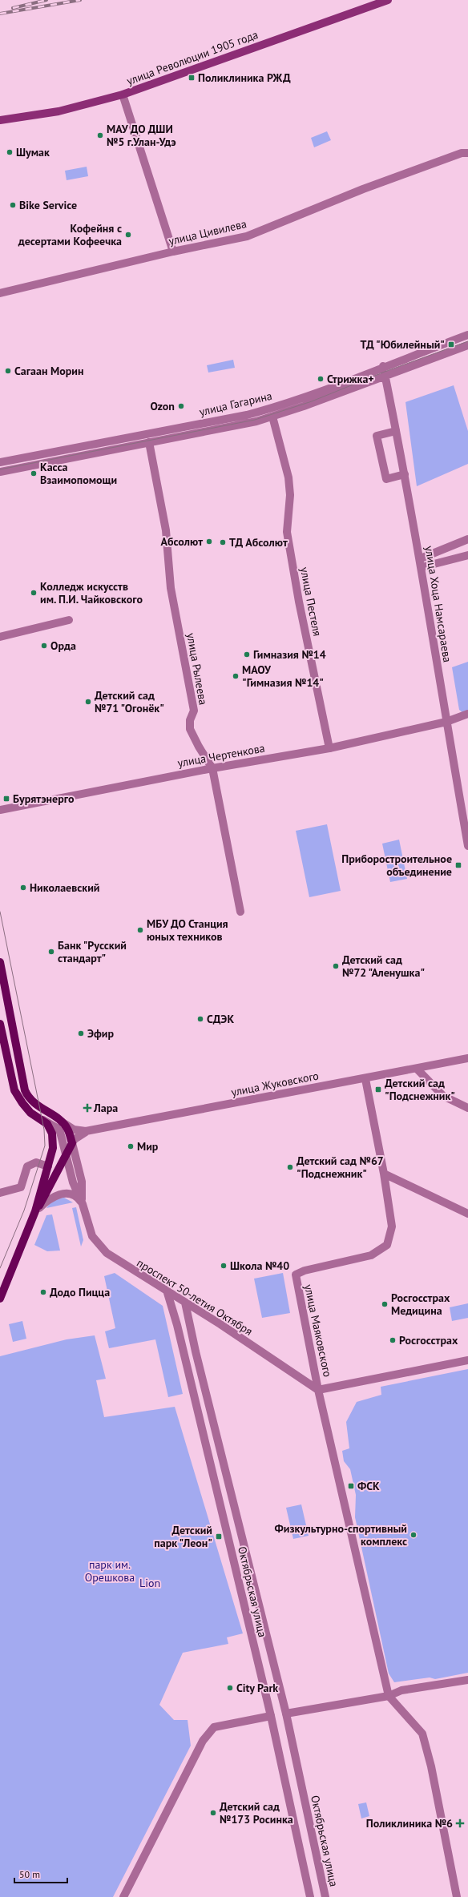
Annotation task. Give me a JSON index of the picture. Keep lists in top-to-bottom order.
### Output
{
  "streets": {
    "main road": ["улица Революции 1905 года"],
    "street": [
      "улица Цивилева",
      "улица Гагарина",
      "улица Пестеля",
      "улица Хоца Намсараева",
      "улица Рылеева",
      "улица Чертенкова",
      "улица Жуковского",
      "проспект 50-летия Октября",
      "улица Маяковского",
      "Октябрьская улица"
    ]
  },
  "crossings": [
    ["улица Гагарина", "улица Пестеля"],
    ["улица Гагарина", "улица Хоца Намсараева"],
    ["улица Гагарина", "улица Рылеева"],
    ["улица Пестеля", "улица Чертенкова"],
    ["улица Хоца Намсараева", "улица Чертенкова"],
    ["улица Рылеева", "улица Чертенкова"],
    ["проспект 50-летия Октября", "улица Маяковского"],
    ["проспект 50-летия Октября", "Октябрьская улица"]
  ],
  "parks": ["парк им. Орешкова", "Lion"],
  "places": {
    "transit": [
      "Поликлиника РЖД",
      "ТД \"Юбилейный\"",
      "Бурятэнерго",
      "Приборостроительное объединение",
      "Детский сад \"Подснежник\"",
      "ФСК",
      "Детский парк \"Леон\""
    ],
    "other": [
      "МАУ ДО ДШИ №5 г.Улан-Удэ",
      "Шумак",
      "Bike Service",
      "Кофейня с десертами Кофеечка",
      "Сагаан Морин",
      "Стрижка+",
      "Ozon",
      "Касса Взаимопомощи",
      "Абсолют",
      "ТД Абсолют",
      "Колледж искусств им. П.И. Чайковского",
      "Орда",
      "Гимназия №14",
      "МАОУ \"Гимназия №14\"",
      "Детский сад №71 \"Огонёк\"",
      "Николаевский",
      "МБУ ДО Станция юных техников",
      "Банк \"Русский стандарт\"",
      "Детский сад №72 \"Аленушка\"",
      "СДЭК",
      "Эфир",
      "Мир",
      "Детский сад №67 \"Подснежник\"",
      "Школа №40",
      "Додо Пицца",
      "Росгосстрах Медицина",
      "Росгосстрах",
      "Физкультурно-спортивный комплекс",
      "City Park",
      "Детский сад №173 Росинка"
    ],
    "health": ["Лара", "Поликлиника №6"]
  },
  "scale_bar": "50 m"
}
